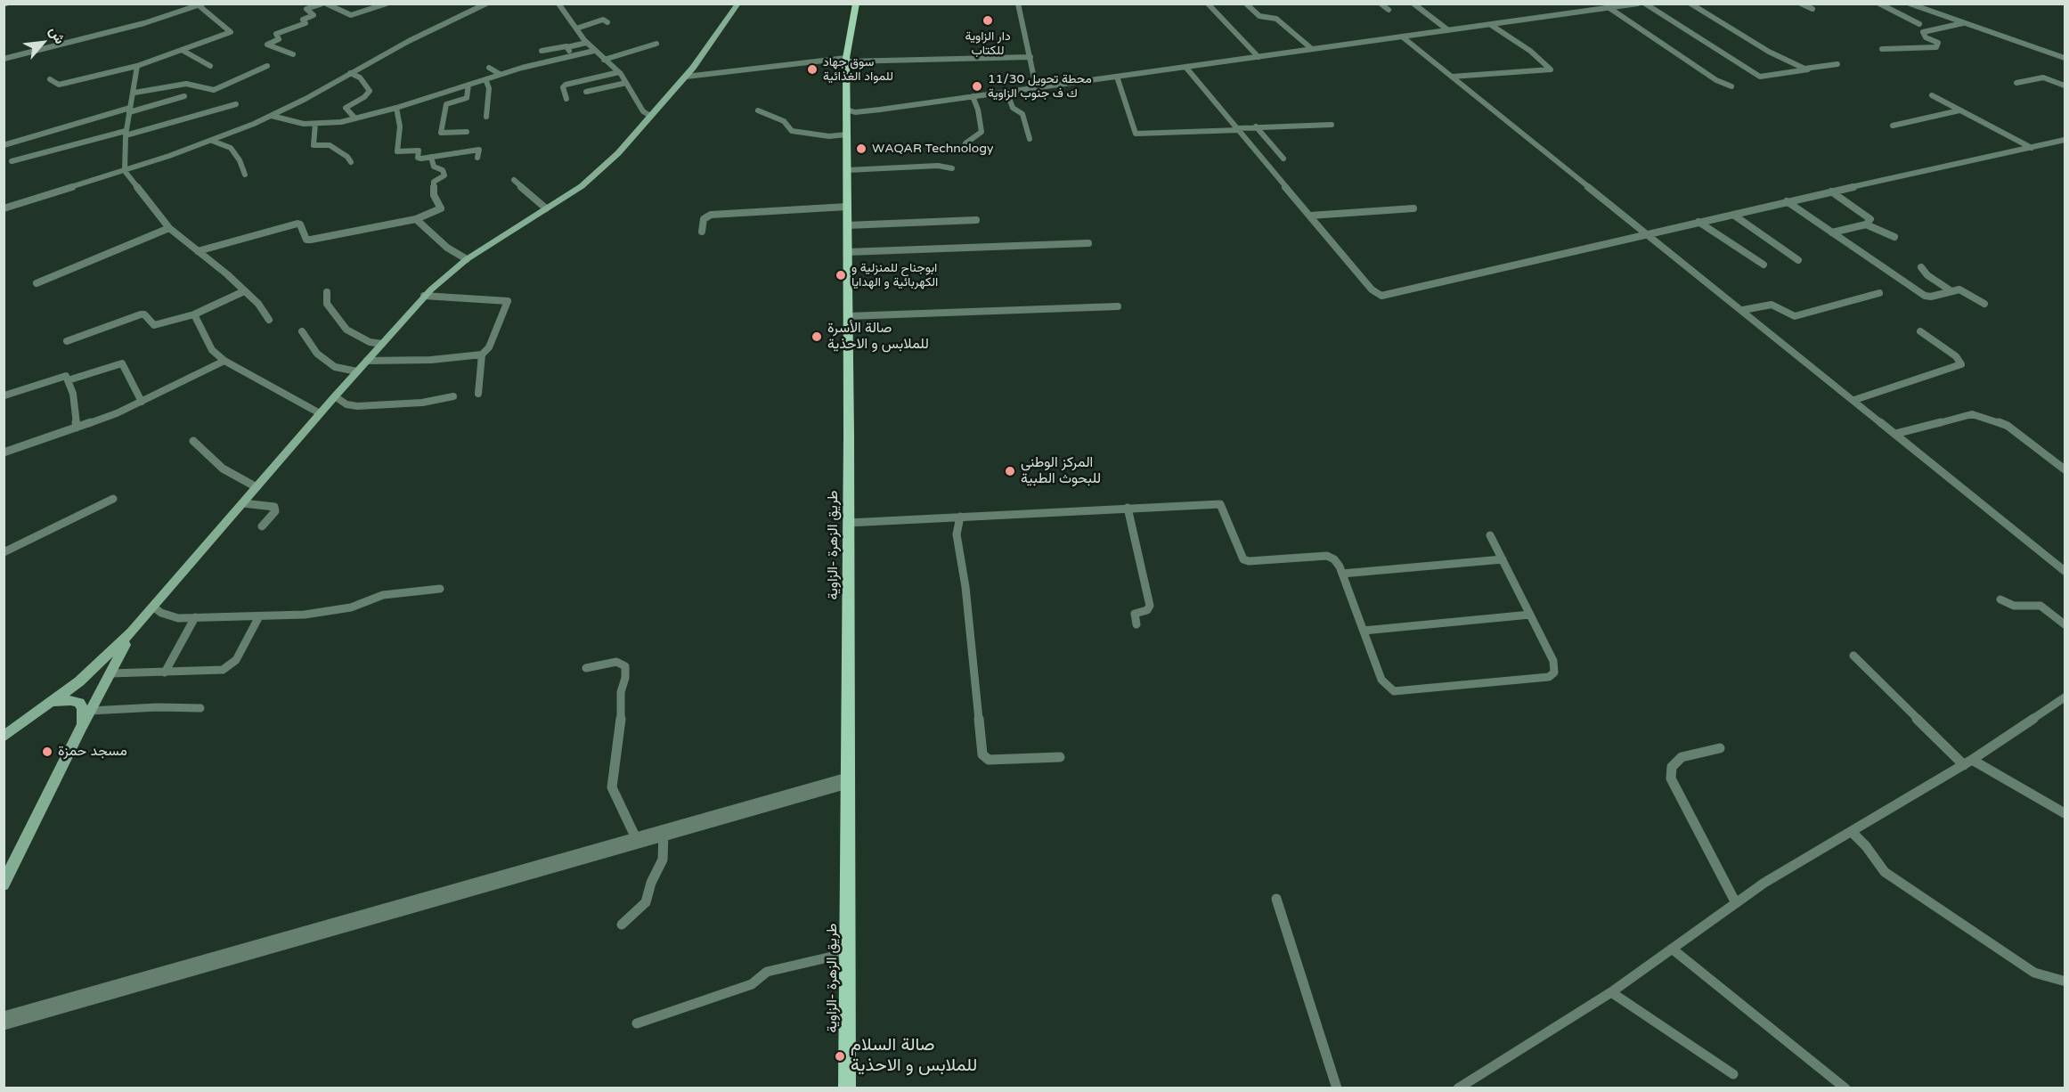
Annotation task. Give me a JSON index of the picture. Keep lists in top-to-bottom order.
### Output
{
  "streets": {
    "main road": ["طريق الزهرة -الزاوية"]
  },
  "places": [
    "دار الزاوية للكتاب",
    "سوق جهاد للمواد الغذائية",
    "محطة تحويل 11/30 ك ف جنوب الزاوية",
    "WAQAR Technology",
    "ابوجناح للمنزلية و الكهربائية و الهدايا",
    "صالة الأسرة للملابس و الاحذية",
    "المركز الوطني للبحوث الطبية",
    "مسجد حمزة",
    "صالة السلام للملابس و الاحذية"
  ],
  "north": "top right"
}
